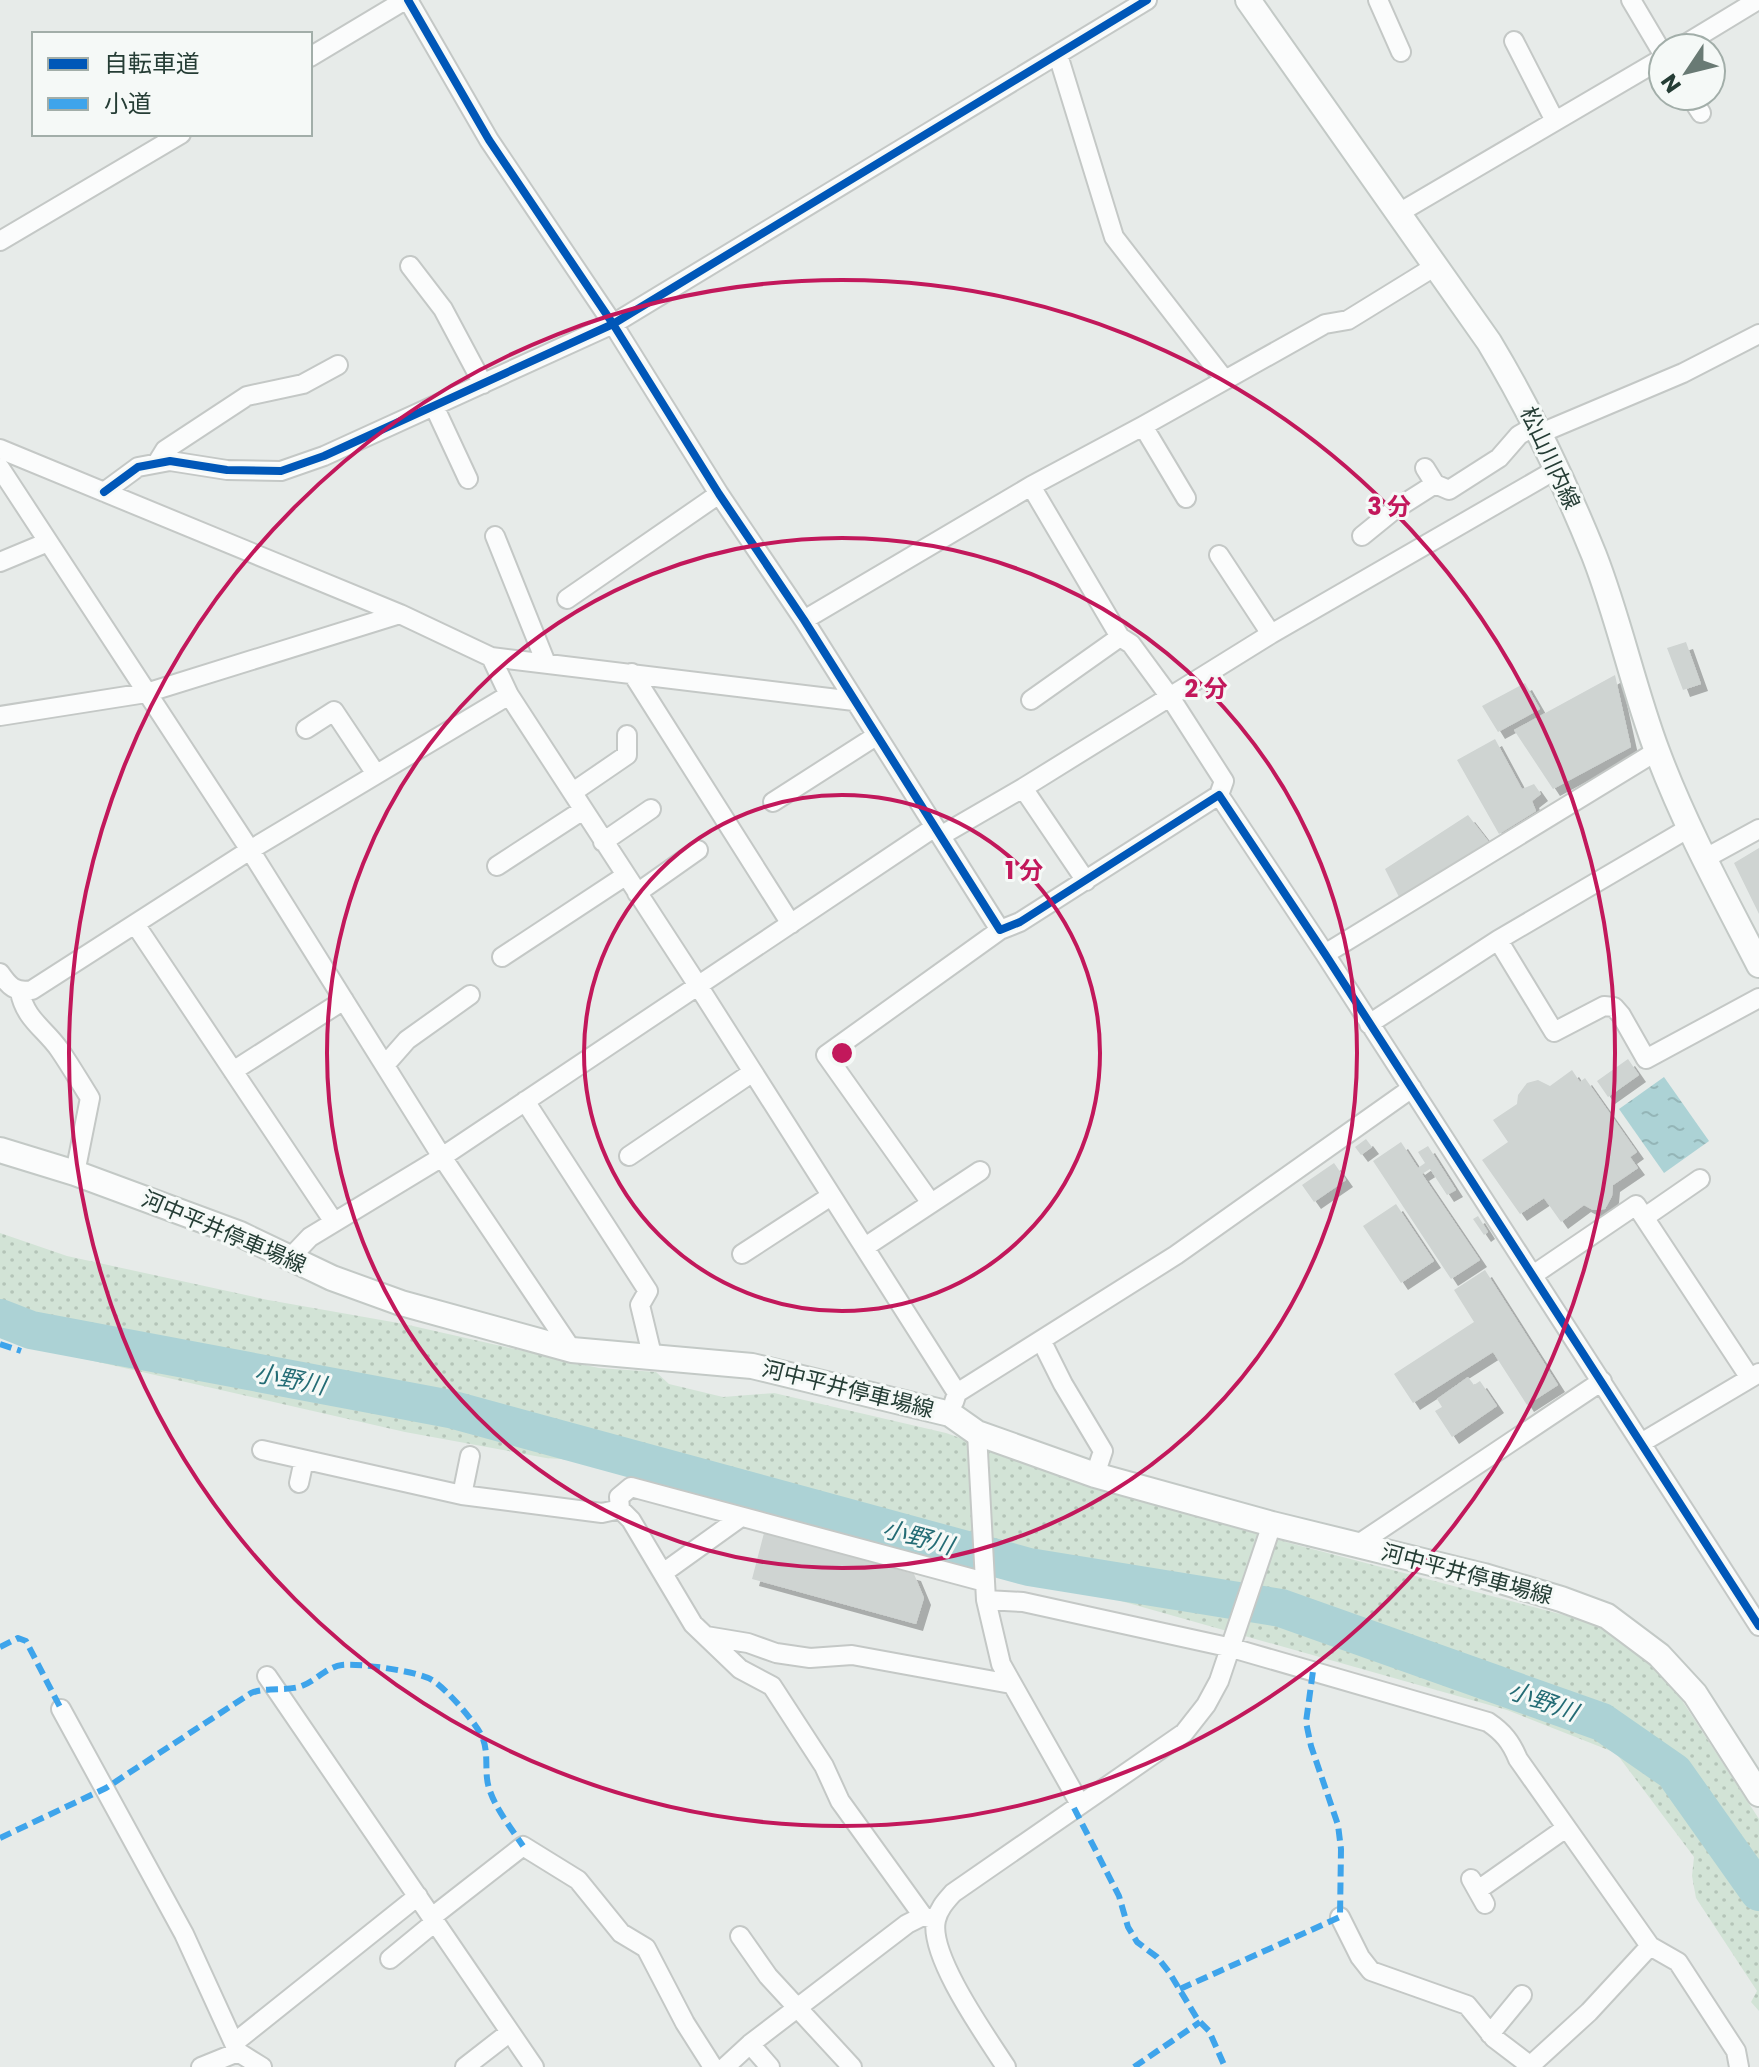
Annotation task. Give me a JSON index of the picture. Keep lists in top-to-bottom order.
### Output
{
  "streets": {
    "main road": ["松山川内線", "河中平井停車場線"]
  },
  "water": ["小野川"],
  "legend": ["自転車道", "小道"],
  "north": "bottom left",
  "rings": ["3 分", "2 分", "1 分"]
}
